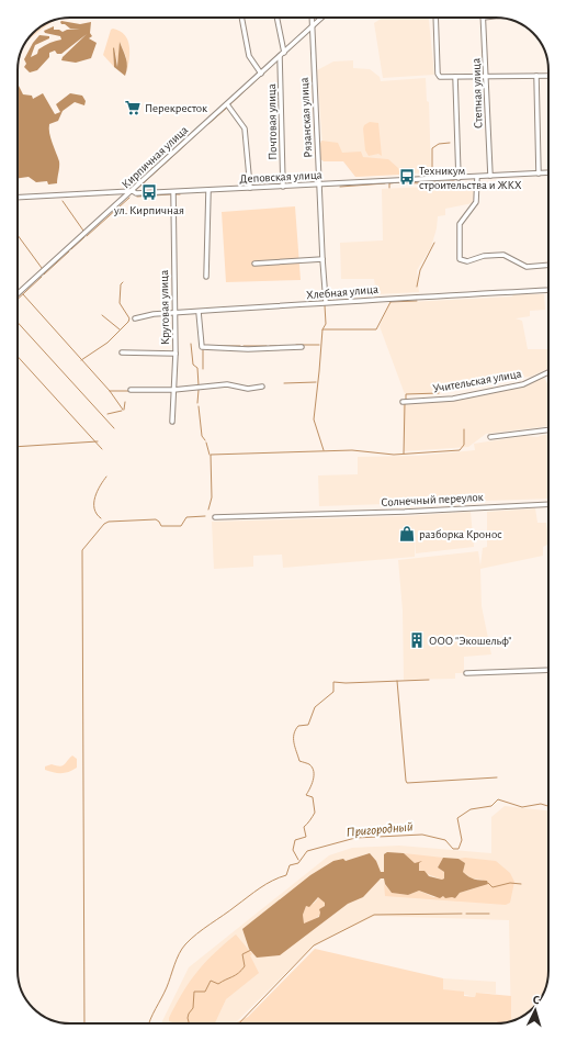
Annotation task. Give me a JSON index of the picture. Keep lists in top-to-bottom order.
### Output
{
  "streets": {
    "street": [
      "Степная улица",
      "Рязанская улица",
      "Почтовая улица",
      "Кирпичная улица",
      "Деповская улица",
      "Хлебная улица",
      "Круговая улица",
      "Учительская улица",
      "Солнечный переулок"
    ]
  },
  "crossings": [
    ["Степная улица", "Деповская улица"],
    ["Рязанская улица", "Кирпичная улица"],
    ["Рязанская улица", "Деповская улица"],
    ["Рязанская улица", "Хлебная улица"],
    ["Почтовая улица", "Кирпичная улица"],
    ["Почтовая улица", "Деповская улица"],
    ["Кирпичная улица", "Деповская улица"],
    ["Деповская улица", "Круговая улица"],
    ["Хлебная улица", "Круговая улица"]
  ],
  "water": ["Пригородный"],
  "places": {
    "supermarket": ["Перекресток"],
    "bus stop": ["Техникум строительства и ЖКХ", "ул. Кирпичная"],
    "shop": ["разборка Кронос"],
    "building": ["ООО \"Экошельф\""]
  },
  "north": "top"
}
